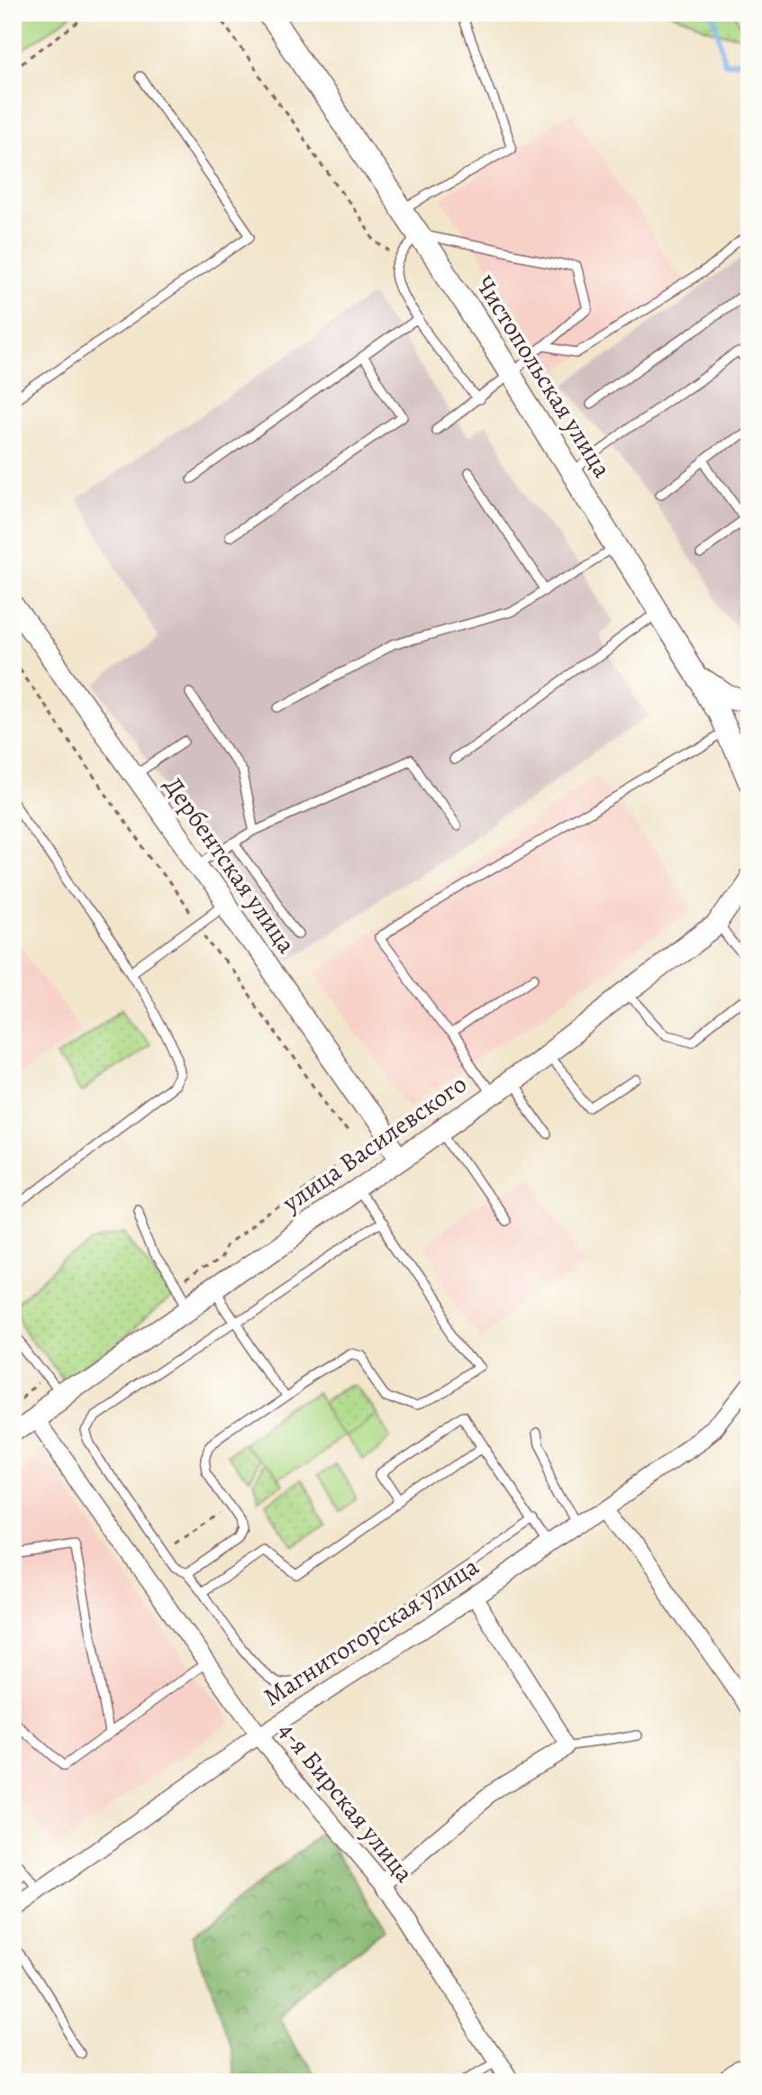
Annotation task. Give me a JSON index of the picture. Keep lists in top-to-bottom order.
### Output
{
  "streets": {
    "main road": ["Чистопольская улица"],
    "street": [
      "Дербентская улица",
      "улица Василевского",
      "Магнитогорская улица",
      "4-я Бирская улица"
    ]
  },
  "crossings": [
    ["Дербентская улица", "улица Василевского"],
    ["улица Василевского", "4-я Бирская улица"],
    ["Магнитогорская улица", "4-я Бирская улица"]
  ]
}
